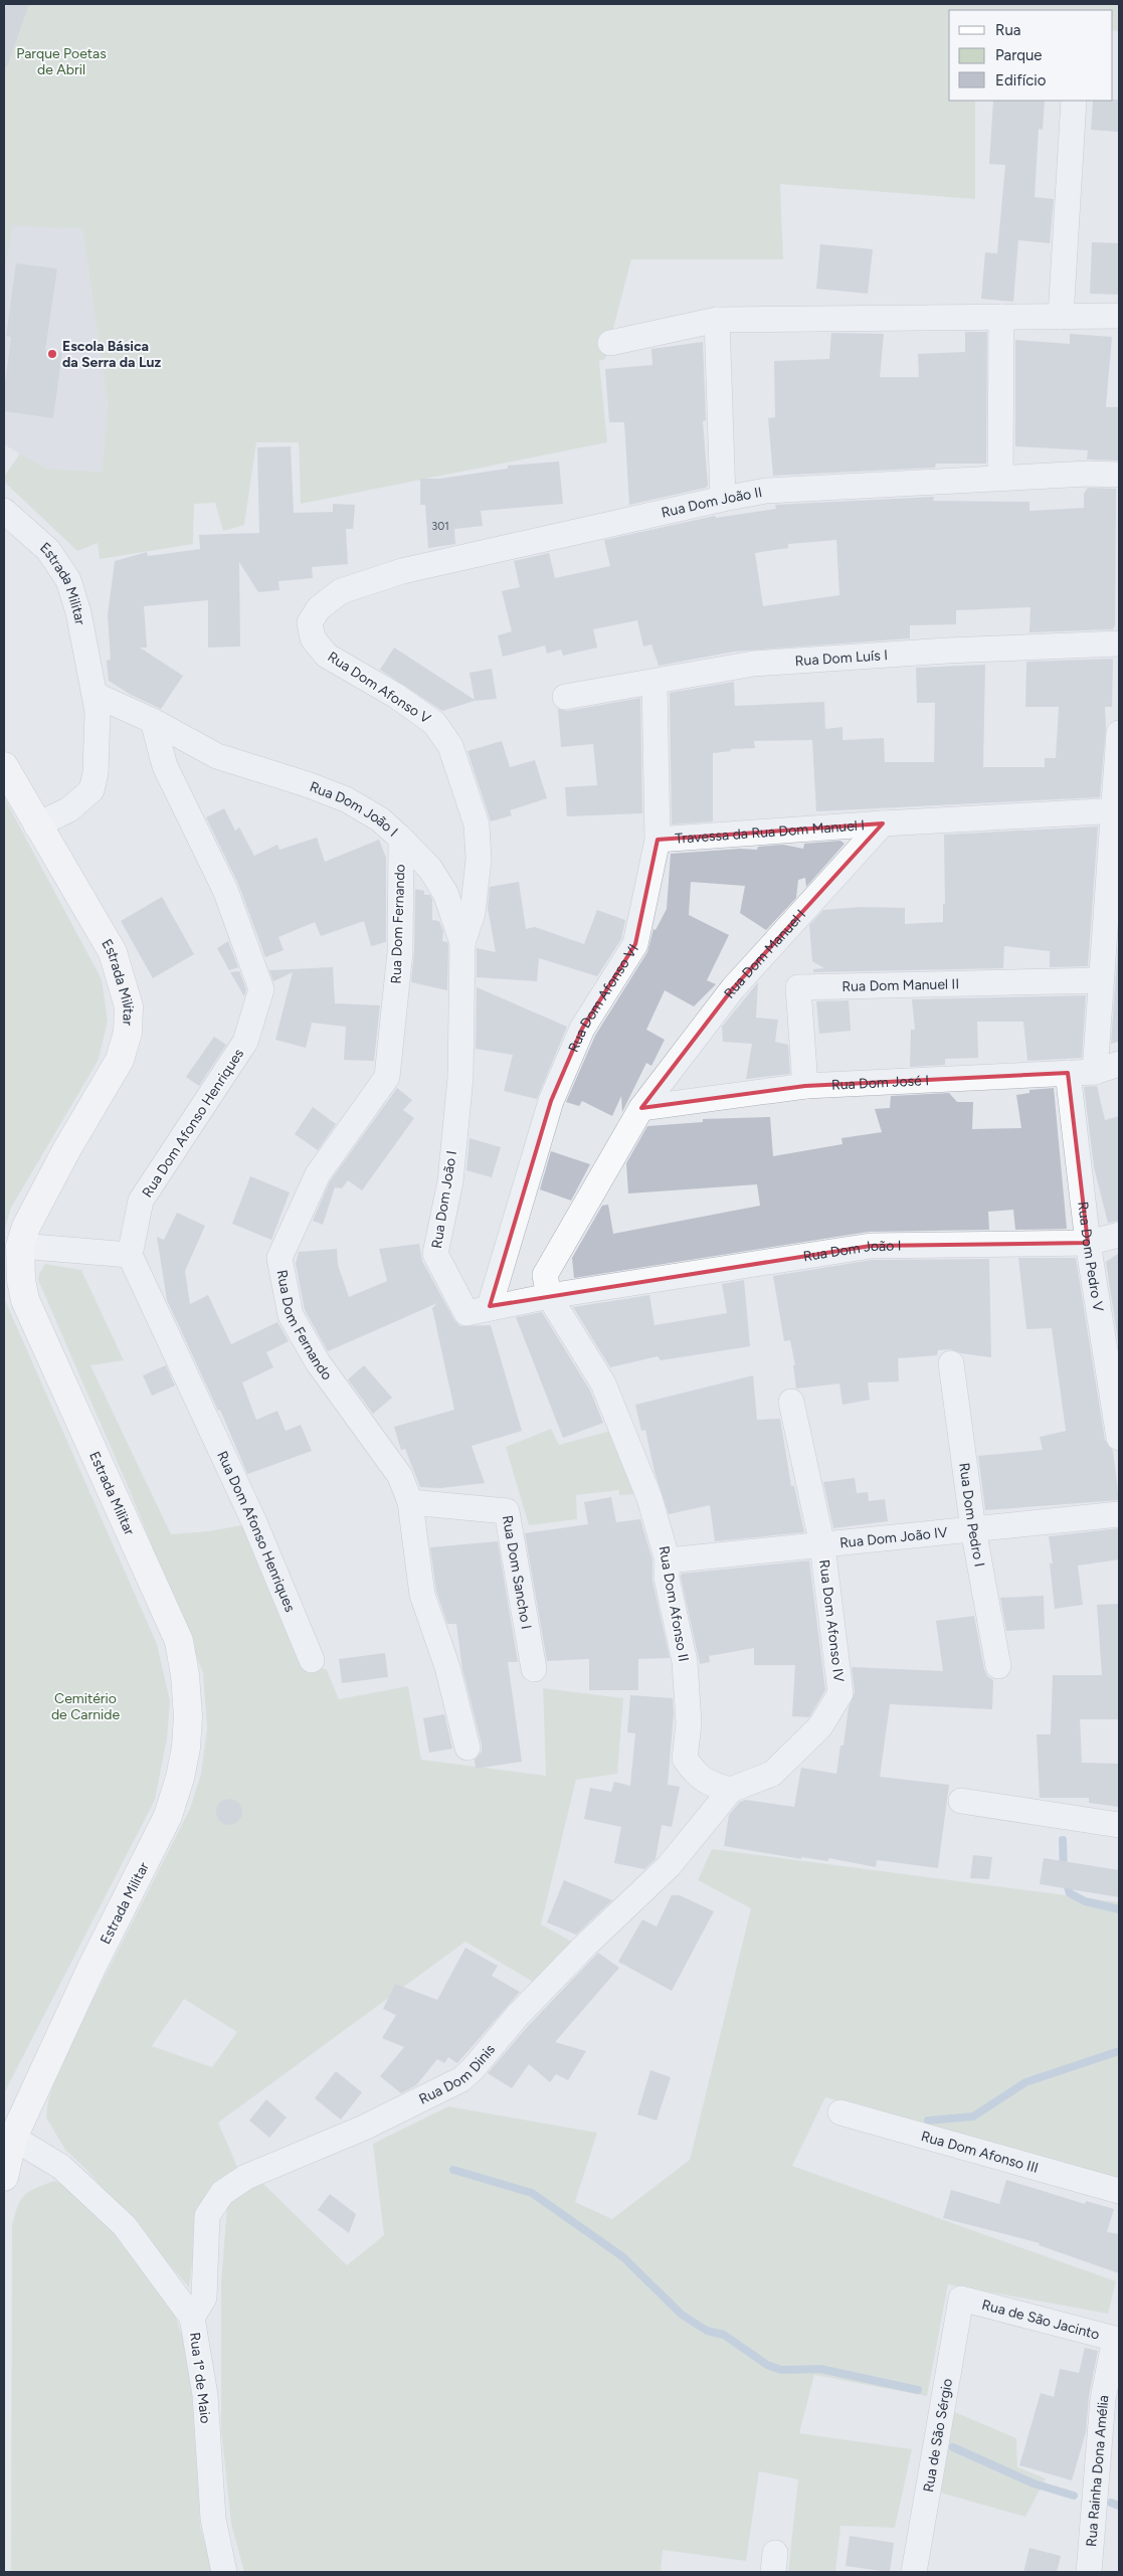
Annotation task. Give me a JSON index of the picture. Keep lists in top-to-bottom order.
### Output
{
  "streets": {
    "street": [
      "Rua Dom João II",
      "Estrada Militar",
      "Rua Dom Luís I",
      "Rua Dom Afonso V",
      "Rua Dom João I",
      "Travessa da Rua Dom Manuel I",
      "Rua Dom Fernando",
      "Rua Dom Manuel I",
      "Rua Dom Manuel II",
      "Rua Dom Afonso VI",
      "Rua Dom José I",
      "Rua Dom Afonso Henriques",
      "Rua Dom Pedro V",
      "Rua Dom Pedro I",
      "Rua Dom João IV",
      "Rua Dom Sancho I",
      "Rua Dom Afonso II",
      "Rua Dom Afonso IV",
      "Rua Dom Dinis",
      "Rua Dom Afonso III",
      "Rua de São Jacinto",
      "Rua 1º de Maio",
      "Rua de São Sérgio",
      "Rua Rainha Dona Amélia"
    ]
  },
  "crossings": [
    ["Rua Dom João II", "Rua Dom Afonso V"],
    ["Estrada Militar", "Rua Dom João I"],
    ["Estrada Militar", "Rua 1º de Maio"],
    ["Rua Dom Luís I", "Rua Dom Afonso VI"],
    ["Rua Dom Afonso V", "Rua Dom João I"],
    ["Rua Dom João I", "Rua Dom Fernando"],
    ["Rua Dom João I", "Rua Dom Manuel I"],
    ["Rua Dom João I", "Rua Dom Afonso VI"],
    ["Rua Dom João I", "Rua Dom Afonso Henriques"],
    ["Rua Dom João I", "Rua Dom Pedro V"],
    ["Rua Dom João I", "Rua Dom Afonso II"],
    ["Travessa da Rua Dom Manuel I", "Rua Dom Manuel I"],
    ["Travessa da Rua Dom Manuel I", "Rua Dom Afonso VI"],
    ["Rua Dom Fernando", "Rua Dom Sancho I"],
    ["Rua Dom Manuel I", "Rua Dom José I"],
    ["Rua Dom Manuel I", "Rua Dom Afonso II"],
    ["Rua Dom Manuel II", "Rua Dom José I"],
    ["Rua Dom José I", "Rua Dom Pedro V"],
    ["Rua Dom Pedro I", "Rua Dom João IV"],
    ["Rua Dom João IV", "Rua Dom Afonso II"],
    ["Rua Dom João IV", "Rua Dom Afonso IV"],
    ["Rua Dom Afonso II", "Rua Dom Afonso IV"],
    ["Rua Dom Afonso II", "Rua Dom Dinis"],
    ["Rua Dom Afonso IV", "Rua Dom Dinis"],
    ["Rua Dom Dinis", "Rua 1º de Maio"],
    ["Rua de São Jacinto", "Rua de São Sérgio"],
    ["Rua de São Jacinto", "Rua Rainha Dona Amélia"]
  ],
  "parks": ["Parque Poetas de Abril", "Cemitério de Carnide"],
  "places": ["Escola Básica da Serra da Luz"],
  "house_numbers": ["301"],
  "legend": ["Rua", "Parque", "Edifício"]
}
